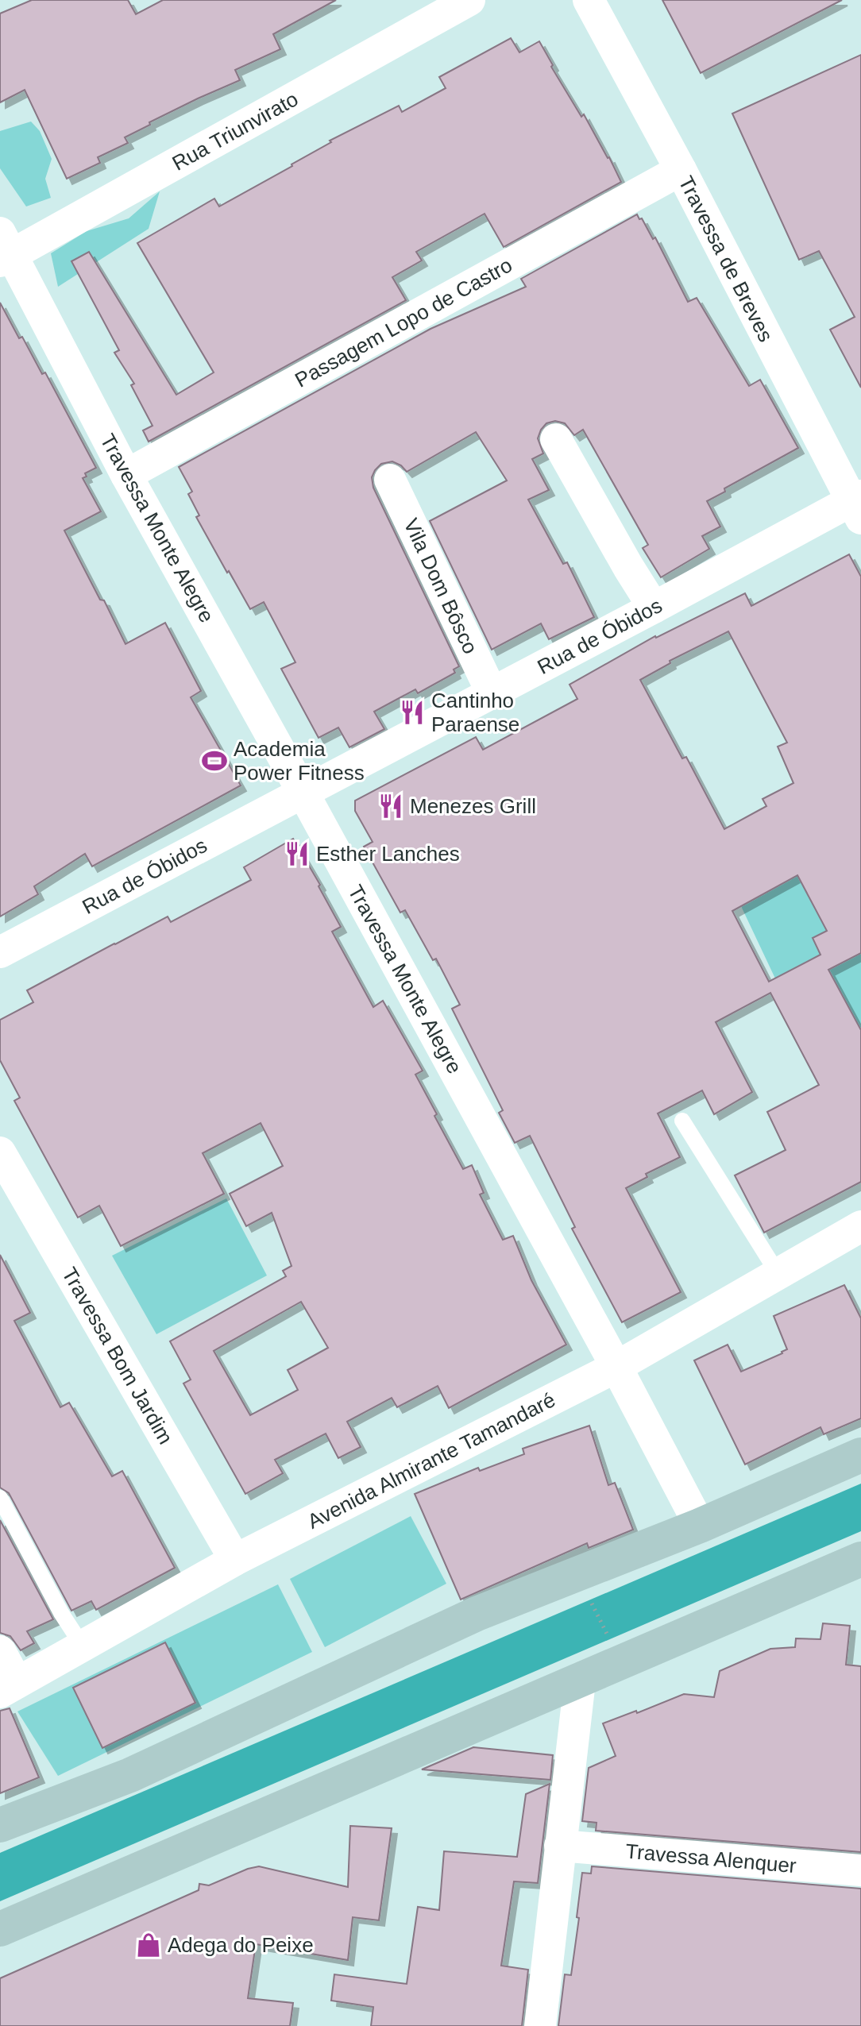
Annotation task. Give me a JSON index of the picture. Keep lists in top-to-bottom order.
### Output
{
  "streets": {
    "street": [
      "Rua Triunvirato",
      "Travessa de Breves",
      "Passagem Lopo de Castro",
      "Travessa Monte Alegre",
      "Vila Dom Bôsco",
      "Rua de Óbidos",
      "Travessa Bom Jardim",
      "Avenida Almirante Tamandaré",
      "Travessa Alenquer"
    ]
  },
  "crossings": [
    ["Rua Triunvirato", "Travessa Monte Alegre"],
    ["Travessa de Breves", "Passagem Lopo de Castro"],
    ["Travessa de Breves", "Rua de Óbidos"],
    ["Passagem Lopo de Castro", "Travessa Monte Alegre"],
    ["Travessa Monte Alegre", "Rua de Óbidos"],
    ["Travessa Monte Alegre", "Avenida Almirante Tamandaré"],
    ["Vila Dom Bôsco", "Rua de Óbidos"],
    ["Travessa Bom Jardim", "Avenida Almirante Tamandaré"]
  ],
  "places": {
    "restaurant": ["Cantinho Paraense", "Menezes Grill", "Esther Lanches"],
    "sports": ["Academia Power Fitness"],
    "shop": ["Adega do Peixe"]
  }
}
